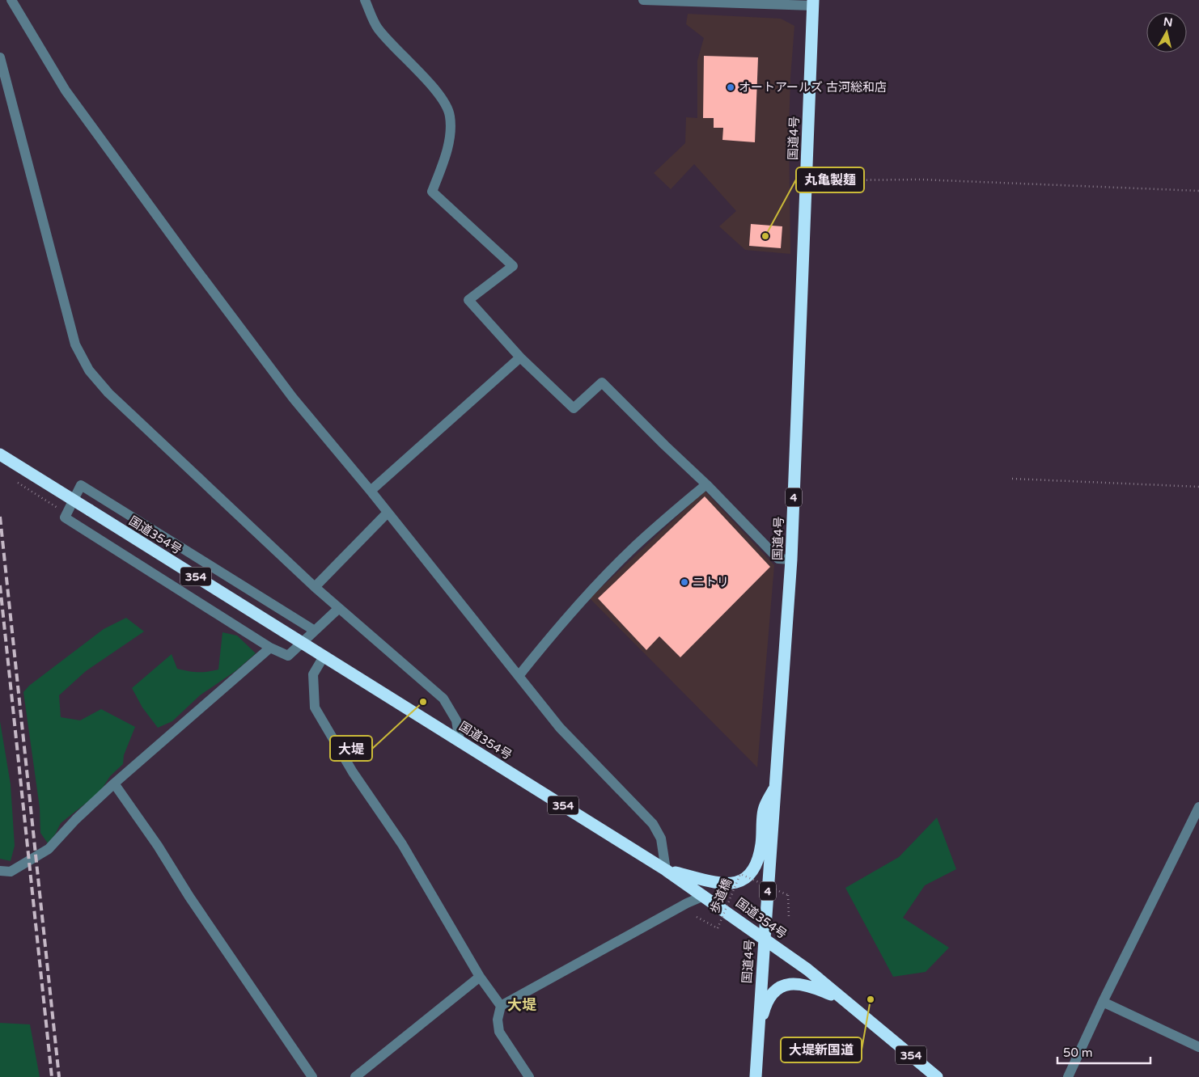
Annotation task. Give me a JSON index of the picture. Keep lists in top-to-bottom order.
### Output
{
  "streets": {
    "highway": [
      "国道4号",
      "4",
      "国道354号",
      "354"
    ],
    "path": ["歩道橋"]
  },
  "crossings": [
    ["国道4号", "国道354号"]
  ],
  "districts": ["大堤"],
  "places": [
    "オートアールズ 古河総和店",
    "丸亀製麺",
    "ニトリ",
    "大堤",
    "大堤新国道"
  ],
  "scale_bar": "50 m",
  "north": "top"
}
